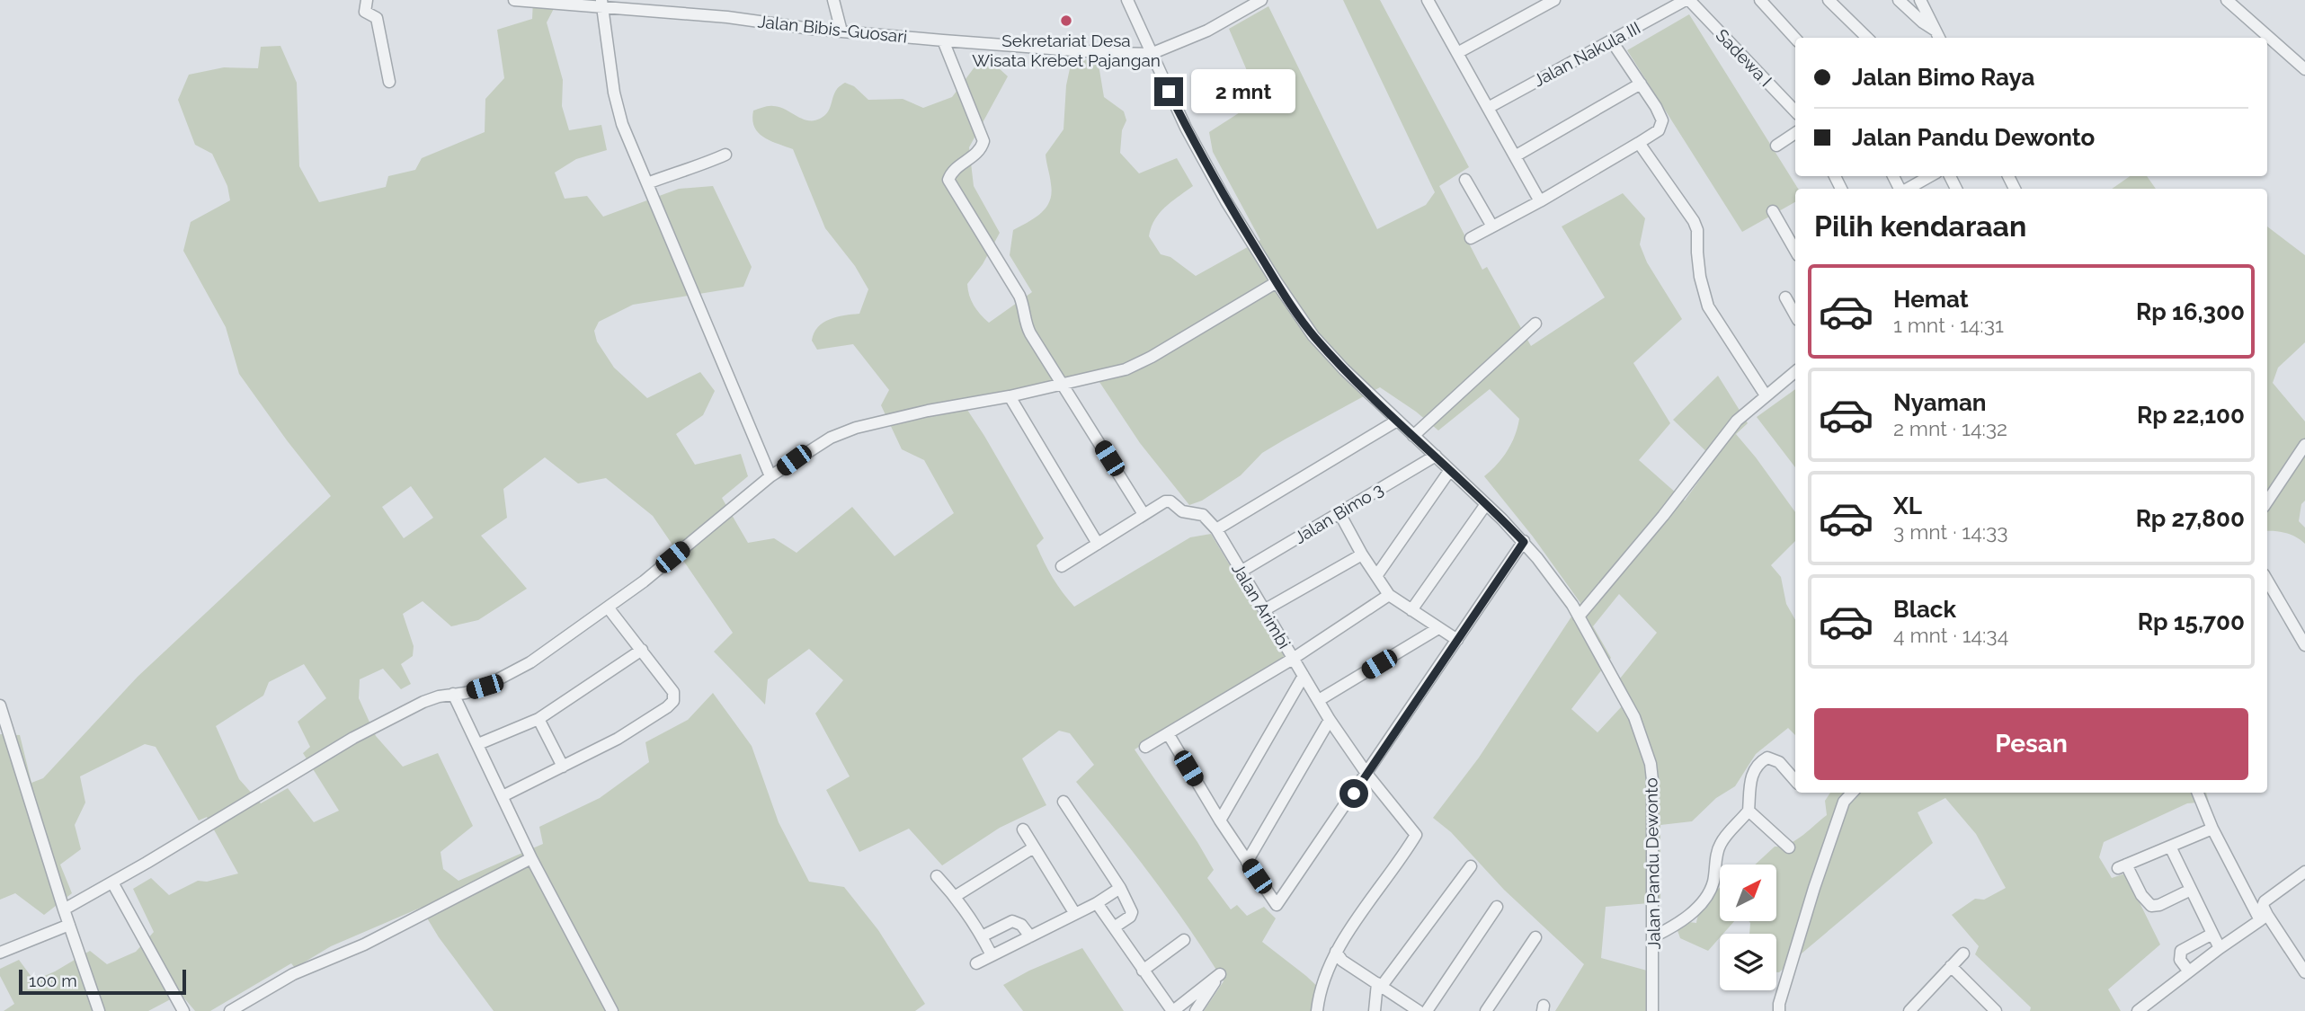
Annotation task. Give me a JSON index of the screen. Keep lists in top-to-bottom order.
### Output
{
  "streets": {
    "street": [
      "Jalan Bibis-Guosari",
      "Jalan Nakula III",
      "Sadewa I",
      "Jalan Bimo 3",
      "Jalan Arimbi",
      "Jalan Pandu Dewonto"
    ]
  },
  "crossings": [
    ["Jalan Bibis-Guosari", "Jalan Pandu Dewonto"],
    ["Jalan Nakula III", "Sadewa I"],
    ["Jalan Bimo 3", "Jalan Arimbi"],
    ["Jalan Bimo 3", "Jalan Pandu Dewonto"]
  ],
  "places": ["Sekretariat Desa Wisata Krebet Pajangan"],
  "scale_bar": "100 m",
  "north": "top right",
  "page": {
    "banner": ["Jalan Bimo Raya", "Jalan Pandu Dewonto"],
    "bubble": "2 mnt",
    "heading": "Pilih kendaraan",
    "list": [
      {
        "name": "Hemat",
        "note": "1 mnt · 14:31",
        "value": "Rp 16,300"
      },
      {
        "name": "Nyaman",
        "note": "2 mnt · 14:32",
        "value": "Rp 22,100"
      },
      {
        "name": "XL",
        "note": "3 mnt · 14:33",
        "value": "Rp 27,800"
      },
      {
        "name": "Black",
        "note": "4 mnt · 14:34",
        "value": "Rp 15,700"
      }
    ],
    "buttons": "Pesan",
    "scale": "100 m"
  }
}
